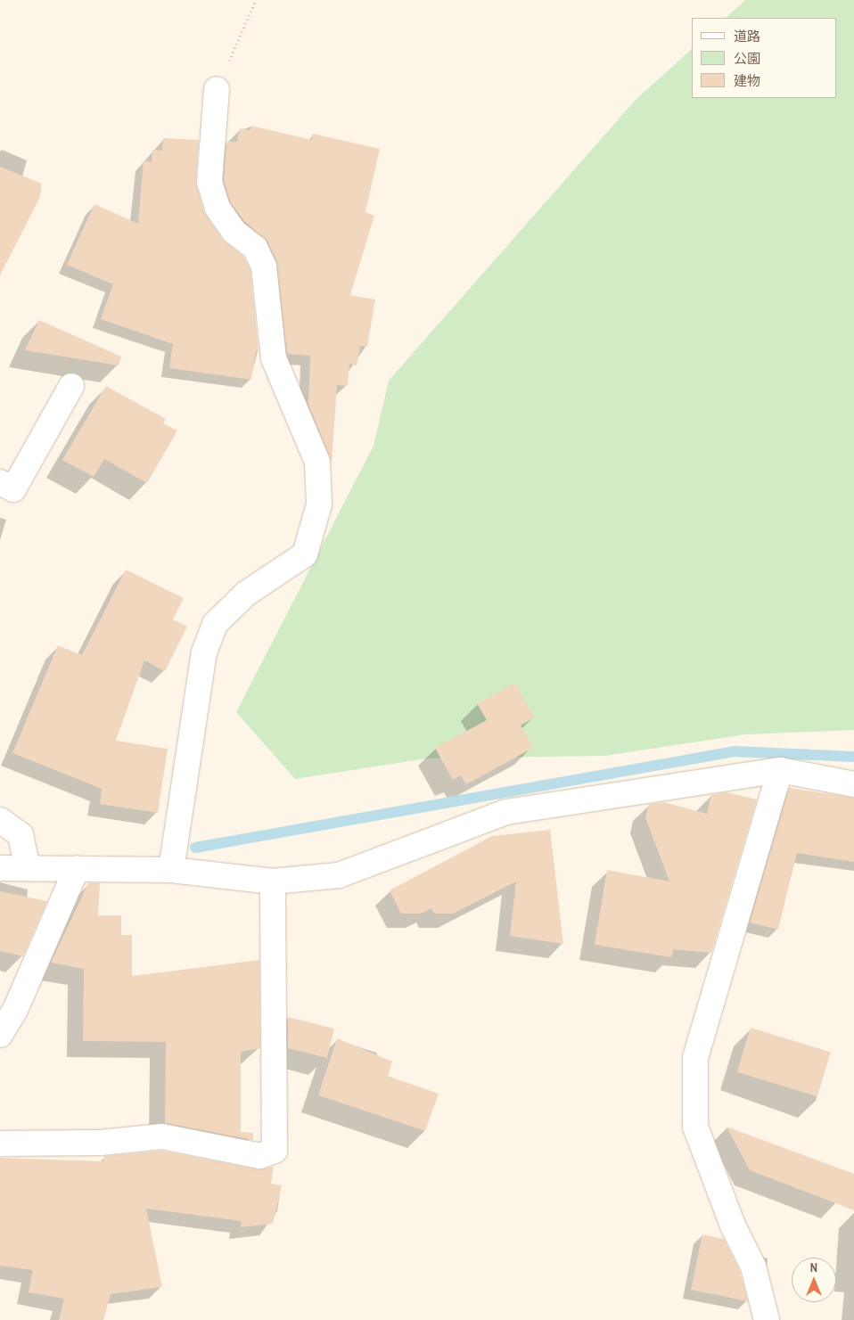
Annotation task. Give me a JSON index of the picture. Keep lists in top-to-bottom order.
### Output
{
  "legend": ["道路", "公園", "建物"],
  "north": "top"
}
